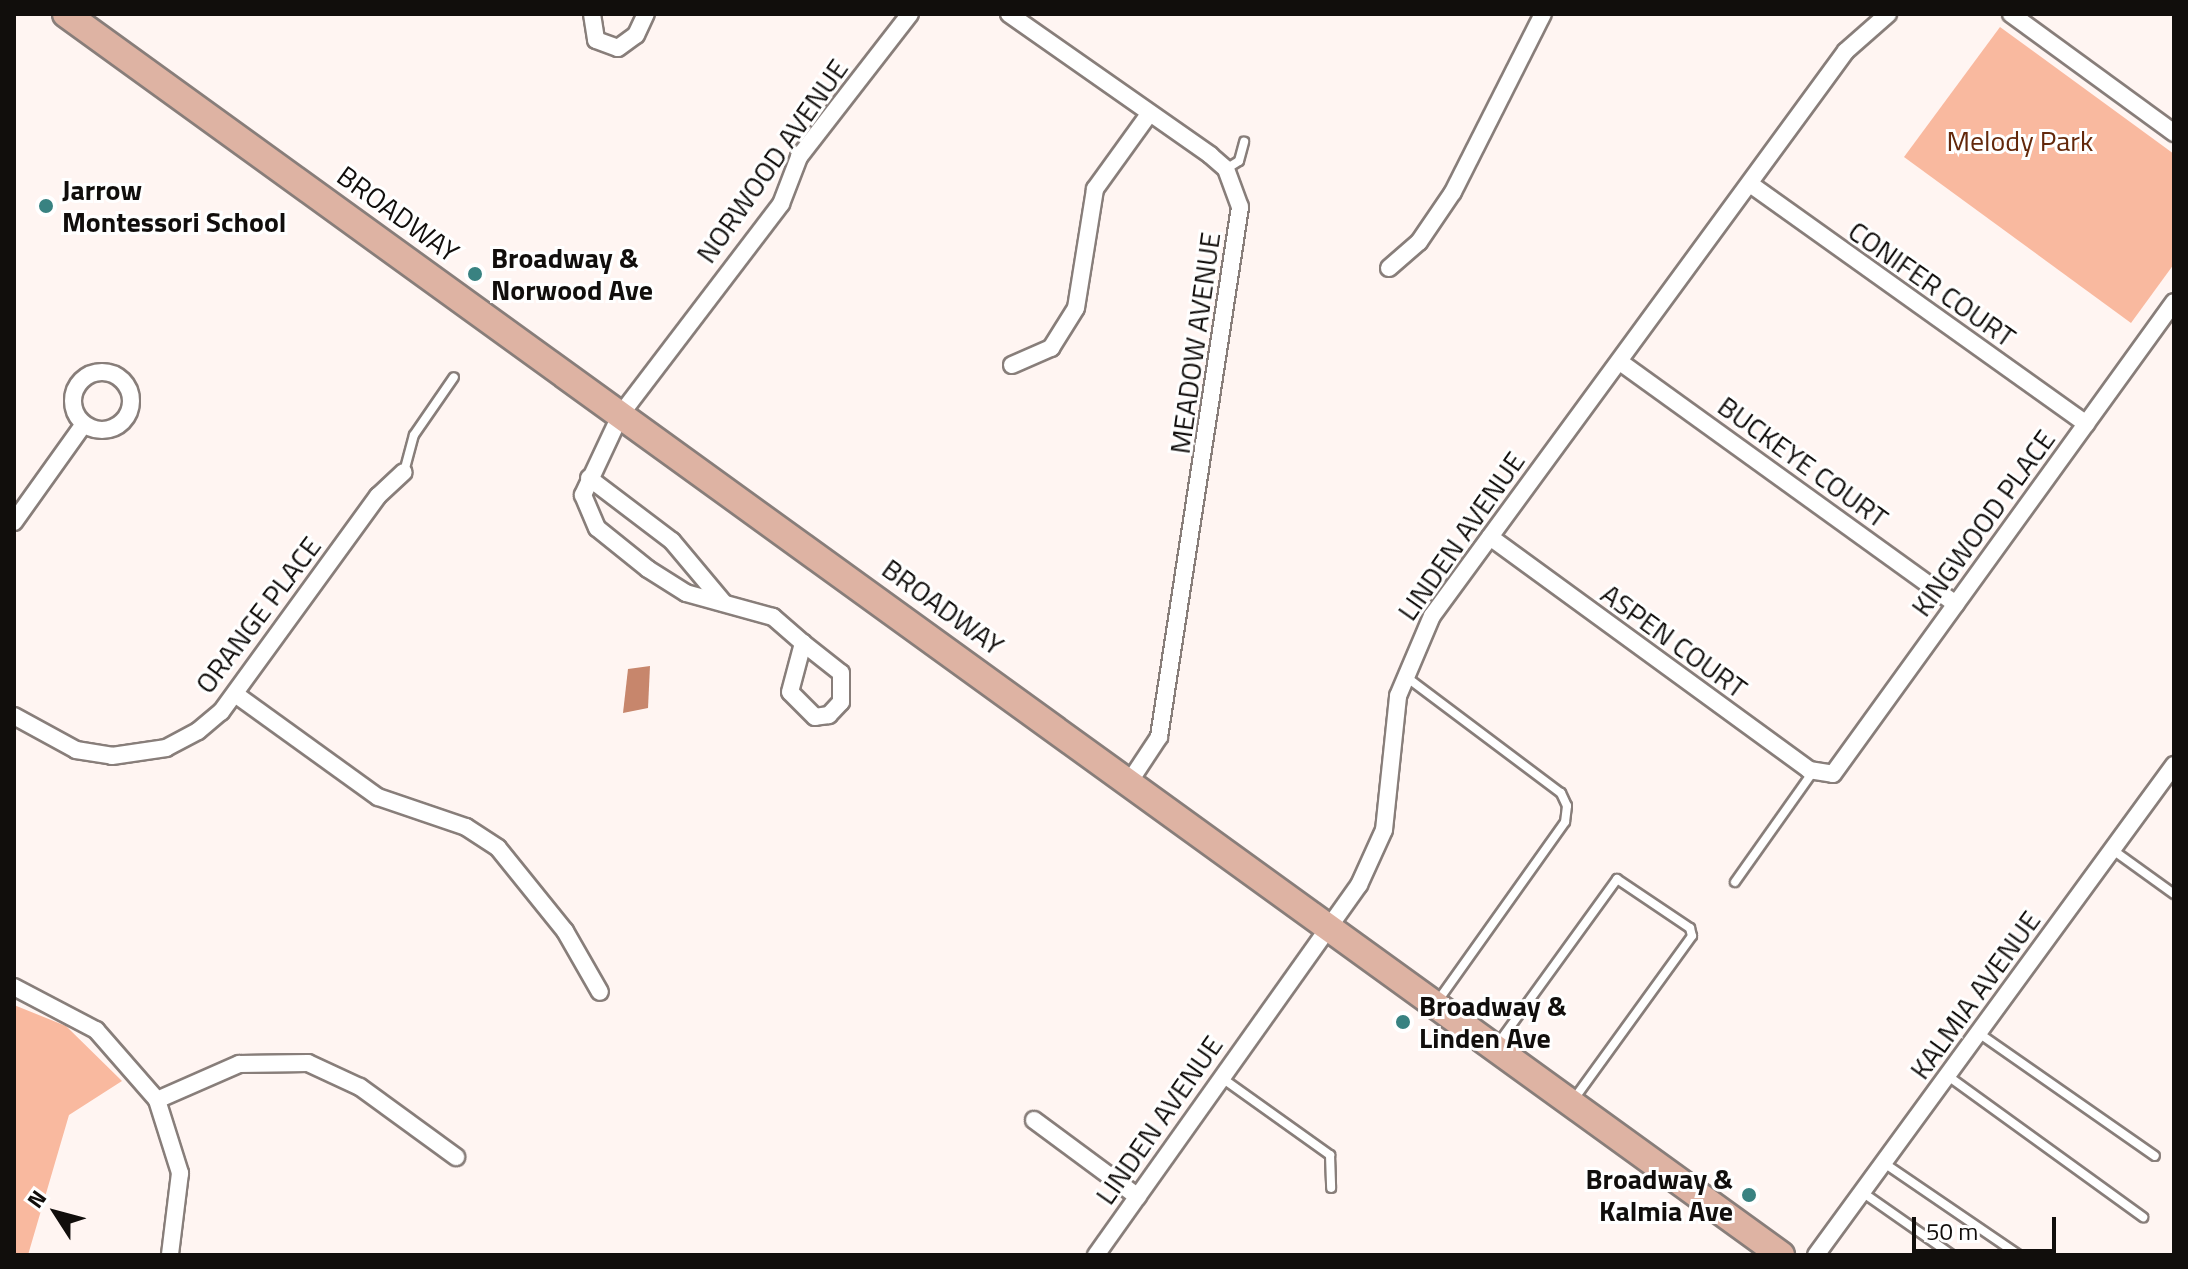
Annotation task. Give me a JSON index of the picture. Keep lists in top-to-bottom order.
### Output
{
  "streets": {
    "main road": ["BROADWAY"],
    "street": [
      "NORWOOD AVENUE",
      "CONIFER COURT",
      "MEADOW AVENUE",
      "BUCKEYE COURT",
      "KINGWOOD PLACE",
      "LINDEN AVENUE",
      "ORANGE PLACE",
      "ASPEN COURT",
      "KALMIA AVENUE"
    ]
  },
  "crossings": [
    ["NORWOOD AVENUE", "BROADWAY"],
    ["BROADWAY", "MEADOW AVENUE"],
    ["BROADWAY", "LINDEN AVENUE"],
    ["CONIFER COURT", "KINGWOOD PLACE"],
    ["CONIFER COURT", "LINDEN AVENUE"],
    ["BUCKEYE COURT", "KINGWOOD PLACE"],
    ["BUCKEYE COURT", "LINDEN AVENUE"],
    ["KINGWOOD PLACE", "ASPEN COURT"],
    ["LINDEN AVENUE", "ASPEN COURT"]
  ],
  "parks": ["Melody Park"],
  "places": [
    "Jarrow Montessori School",
    "Broadway & Norwood Ave",
    "Broadway & Linden Ave",
    "Broadway & Kalmia Ave"
  ],
  "scale_bar": "50 m",
  "north": "top left"
}
